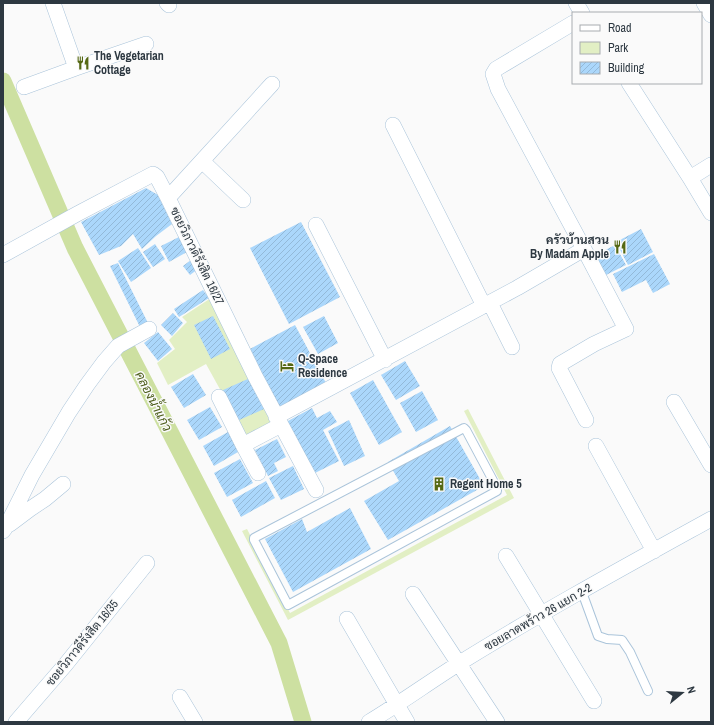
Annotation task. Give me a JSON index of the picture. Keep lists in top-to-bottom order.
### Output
{
  "streets": {
    "street": ["ซอยวิภาวดีรังสิต 16/27", "ซอยลาดพร้าว 26 แยก 2-2", "ซอยวิภาวดีรังสิต 16/35"]
  },
  "water": ["คลองน้ำแก้ว"],
  "places": {
    "restaurant": ["The Vegetarian Cottage", "ครัวบ้านสวน By Madam Apple"],
    "hotel": ["Q-Space Residence"],
    "building": ["Regent Home 5"]
  },
  "legend": ["Road", "Park", "Building"],
  "north": "right"
}
